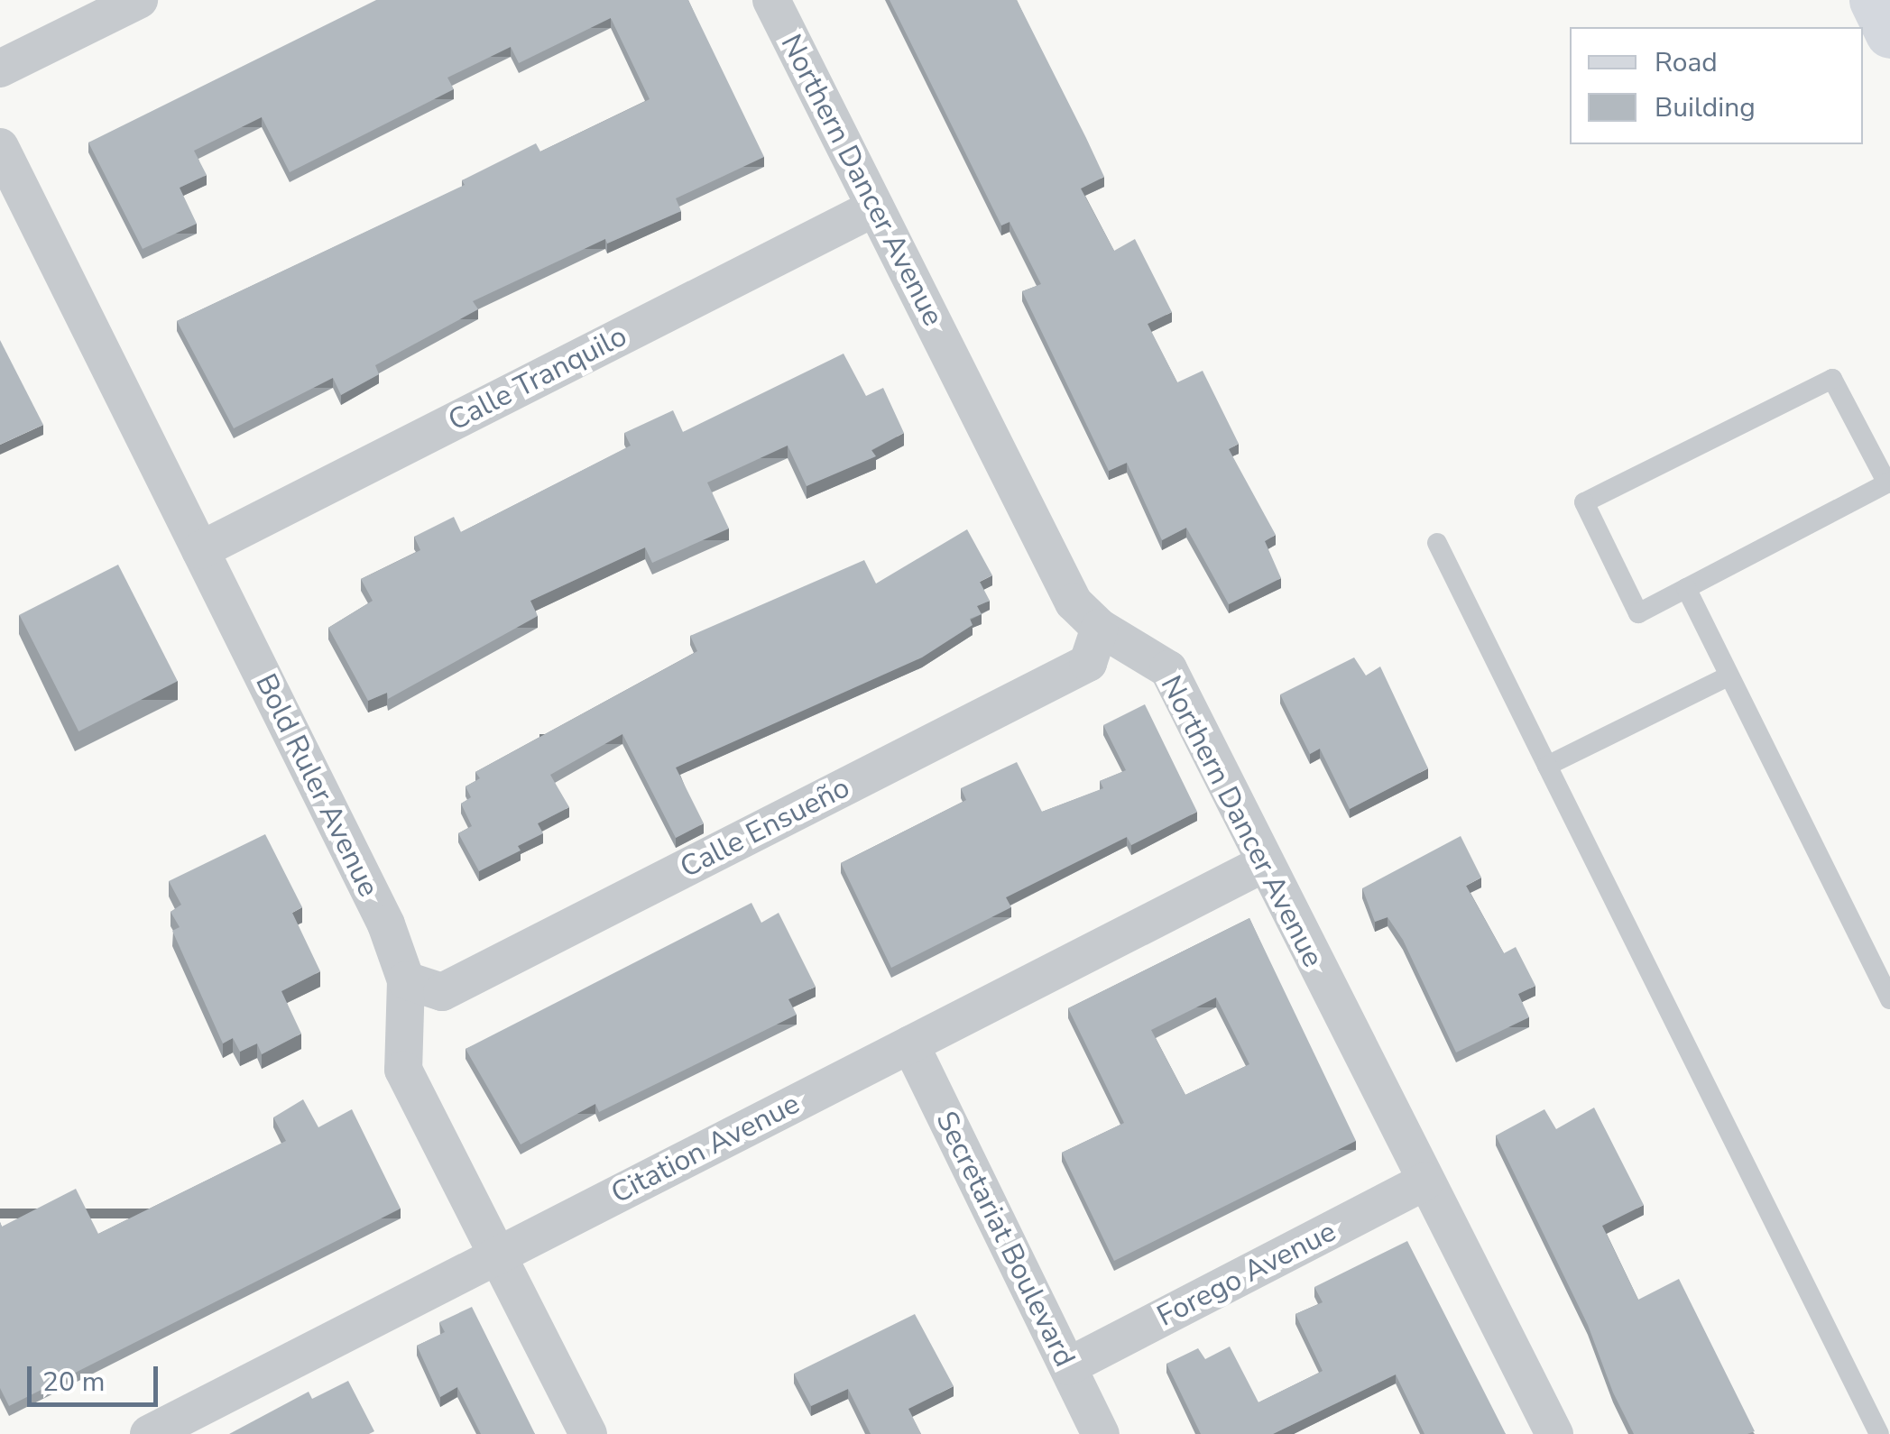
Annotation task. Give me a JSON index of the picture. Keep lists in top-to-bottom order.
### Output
{
  "streets": {
    "street": [
      "Northern Dancer Avenue",
      "Calle Tranquilo",
      "Bold Ruler Avenue",
      "Calle Ensueño",
      "Citation Avenue",
      "Secretariat Boulevard",
      "Forego Avenue"
    ]
  },
  "crossings": [
    ["Northern Dancer Avenue", "Calle Tranquilo"],
    ["Northern Dancer Avenue", "Calle Ensueño"],
    ["Northern Dancer Avenue", "Citation Avenue"],
    ["Northern Dancer Avenue", "Forego Avenue"],
    ["Calle Tranquilo", "Bold Ruler Avenue"],
    ["Bold Ruler Avenue", "Calle Ensueño"],
    ["Bold Ruler Avenue", "Citation Avenue"],
    ["Citation Avenue", "Secretariat Boulevard"],
    ["Secretariat Boulevard", "Forego Avenue"]
  ],
  "legend": ["Road", "Building"],
  "scale_bar": "20 m"
}
